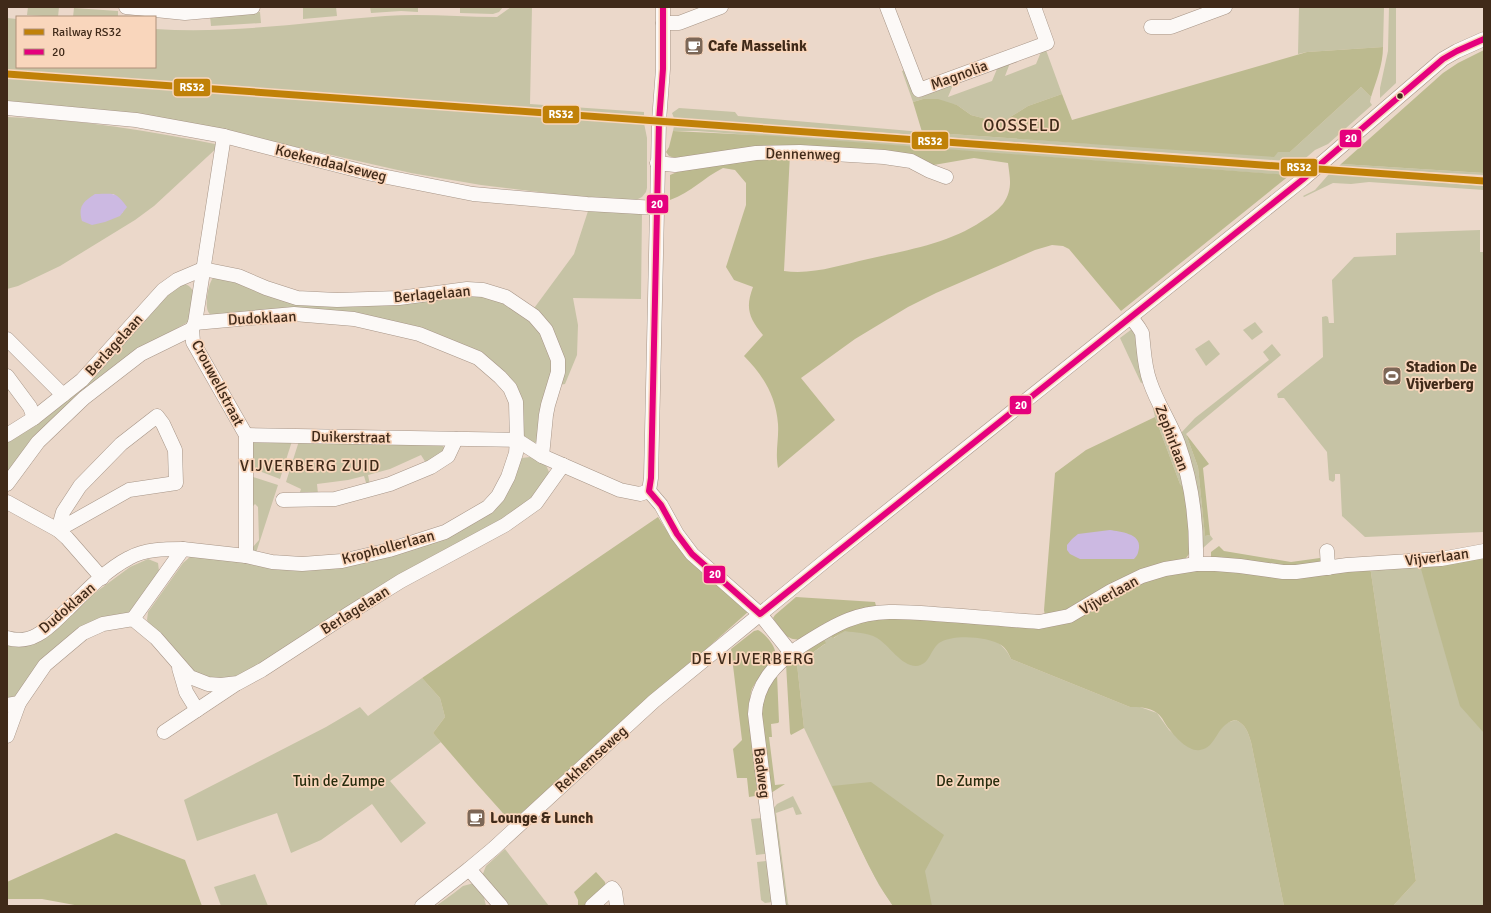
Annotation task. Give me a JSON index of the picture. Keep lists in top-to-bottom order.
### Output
{
  "streets": {
    "street": [
      "Magnolia",
      "Dennenweg",
      "Koekendaalseweg",
      "Berlagelaan",
      "Dudoklaan",
      "Crouwellstraat",
      "Duikerstraat",
      "Zephirlaan",
      "Krophollerlaan",
      "Vijverlaan",
      "Rekhemseweg",
      "Badweg"
    ]
  },
  "crossings": [
    ["Dudoklaan", "Crouwellstraat"],
    ["Dudoklaan", "Duikerstraat"],
    ["Dudoklaan", "Krophollerlaan"],
    ["Crouwellstraat", "Duikerstraat"],
    ["Crouwellstraat", "Krophollerlaan"],
    ["Duikerstraat", "Krophollerlaan"],
    ["Zephirlaan", "Vijverlaan"],
    ["Zephirlaan", "Rekhemseweg"],
    ["Vijverlaan", "Badweg"]
  ],
  "districts": ["OOSSELD", "VIJVERBERG ZUID", "DE VIJVERBERG"],
  "parks": ["Tuin de Zumpe", "De Zumpe"],
  "places": {
    "cafe": ["Cafe Masselink", "Lounge & Lunch"],
    "sports": ["Stadion De Vijverberg"]
  },
  "lines": ["transit line 20", "rail line RS32"],
  "legend": ["Railway RS32", "20"]
}
